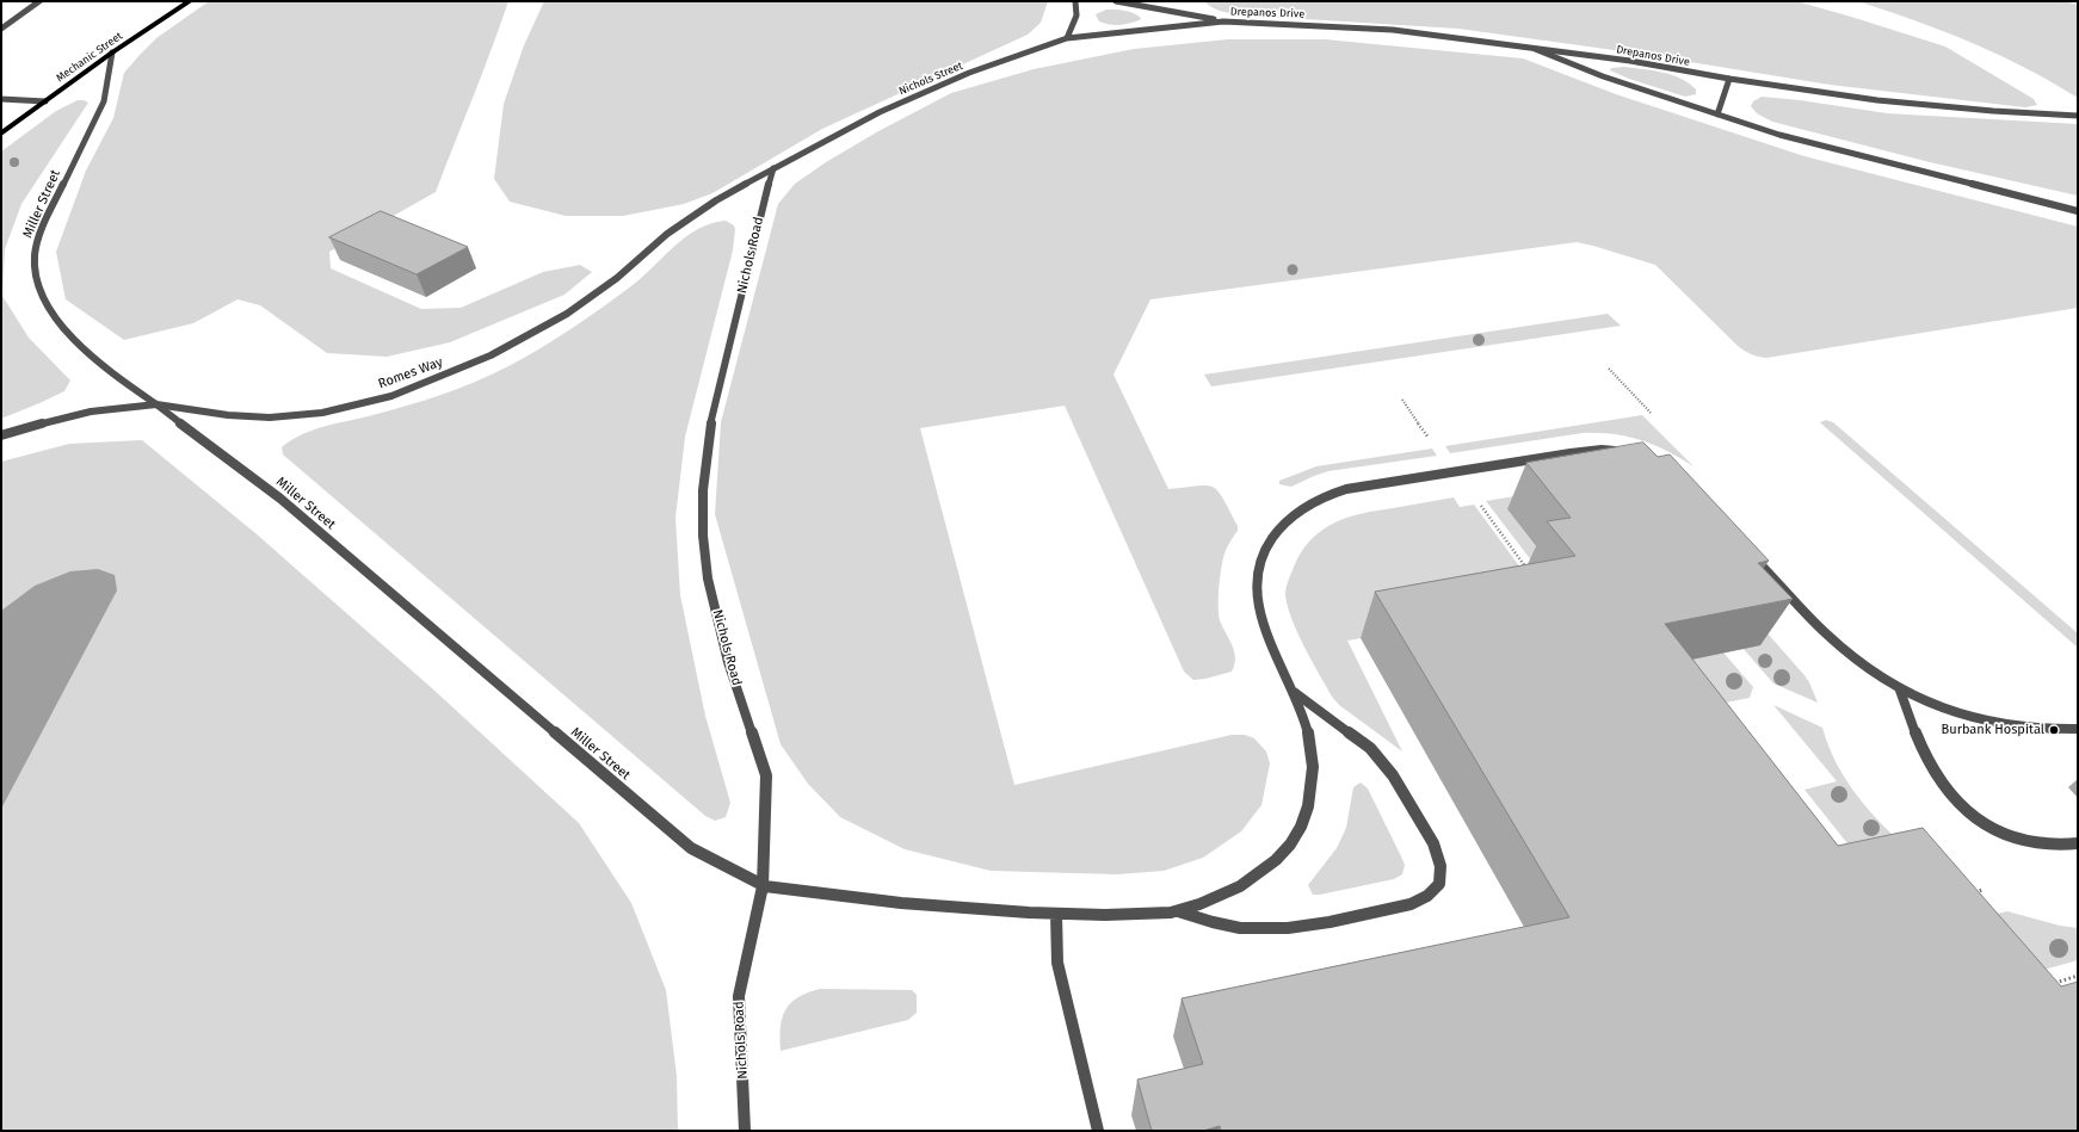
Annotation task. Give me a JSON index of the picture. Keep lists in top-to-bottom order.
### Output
{
  "streets": {
    "main road": ["Mechanic Street"],
    "street": [
      "Drepanos Drive",
      "Nichols Street",
      "Miller Street",
      "Nichols Road",
      "Romes Way"
    ]
  },
  "crossings": [
    ["Drepanos Drive", "Nichols Street"],
    ["Mechanic Street", "Miller Street"],
    ["Nichols Street", "Nichols Road"],
    ["Nichols Street", "Romes Way"],
    ["Miller Street", "Nichols Road"],
    ["Miller Street", "Romes Way"],
    ["Nichols Road", "Romes Way"]
  ],
  "places": ["Burbank Hospital"]
}
